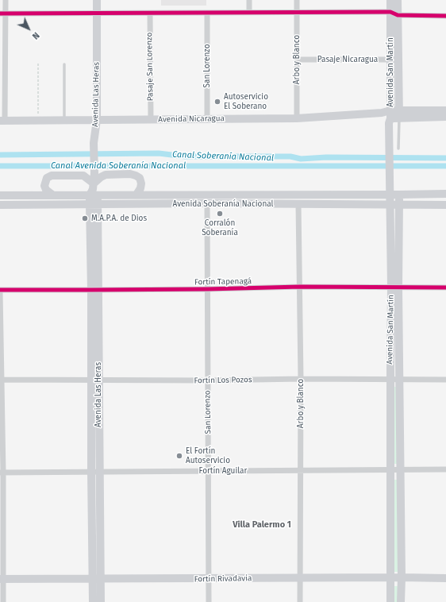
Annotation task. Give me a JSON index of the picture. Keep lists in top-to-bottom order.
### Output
{
  "streets": {
    "main road": [
      "Avenida San Martín",
      "Avenida Las Heras",
      "Avenida Nicaragua",
      "Avenida Soberanía Nacional",
      "Fortín Rivadavia"
    ],
    "street": [
      "Arbo y Blanco",
      "Pasaje Nicaragua",
      "San Lorenzo",
      "Pasaje San Lorenzo",
      "Fortín Tapenagá",
      "Fortín Los Pozos",
      "Fortín Aguilar"
    ]
  },
  "crossings": [
    ["Arbo y Blanco", "Pasaje Nicaragua"],
    ["Arbo y Blanco", "Avenida Nicaragua"],
    ["Arbo y Blanco", "Avenida Soberanía Nacional"],
    ["Arbo y Blanco", "Fortín Tapenagá"],
    ["Arbo y Blanco", "Fortín Los Pozos"],
    ["Arbo y Blanco", "Fortín Aguilar"],
    ["Arbo y Blanco", "Fortín Rivadavia"],
    ["Pasaje Nicaragua", "Avenida San Martín"],
    ["San Lorenzo", "Avenida Nicaragua"],
    ["San Lorenzo", "Avenida Soberanía Nacional"],
    ["San Lorenzo", "Fortín Tapenagá"],
    ["San Lorenzo", "Fortín Los Pozos"],
    ["San Lorenzo", "Fortín Aguilar"],
    ["San Lorenzo", "Fortín Rivadavia"],
    ["Pasaje San Lorenzo", "Avenida Nicaragua"],
    ["Avenida San Martín", "Avenida Nicaragua"],
    ["Avenida San Martín", "Avenida Soberanía Nacional"],
    ["Avenida San Martín", "Fortín Tapenagá"],
    ["Avenida San Martín", "Fortín Los Pozos"],
    ["Avenida San Martín", "Fortín Aguilar"],
    ["Avenida San Martín", "Fortín Rivadavia"],
    ["Avenida Las Heras", "Avenida Nicaragua"],
    ["Avenida Las Heras", "Avenida Soberanía Nacional"],
    ["Avenida Las Heras", "Fortín Tapenagá"],
    ["Avenida Las Heras", "Fortín Los Pozos"],
    ["Avenida Las Heras", "Fortín Aguilar"],
    ["Avenida Las Heras", "Fortín Rivadavia"]
  ],
  "districts": ["Villa Palermo 1"],
  "water": ["Canal Soberanía Nacional", "Canal Avenida Soberanía Nacional"],
  "places": [
    "Autoservicio El Soberano",
    "Corralón Soberanía",
    "M.A.P.A. de Dios",
    "El Fortín Autoservicio"
  ],
  "north": "bottom right"
}
